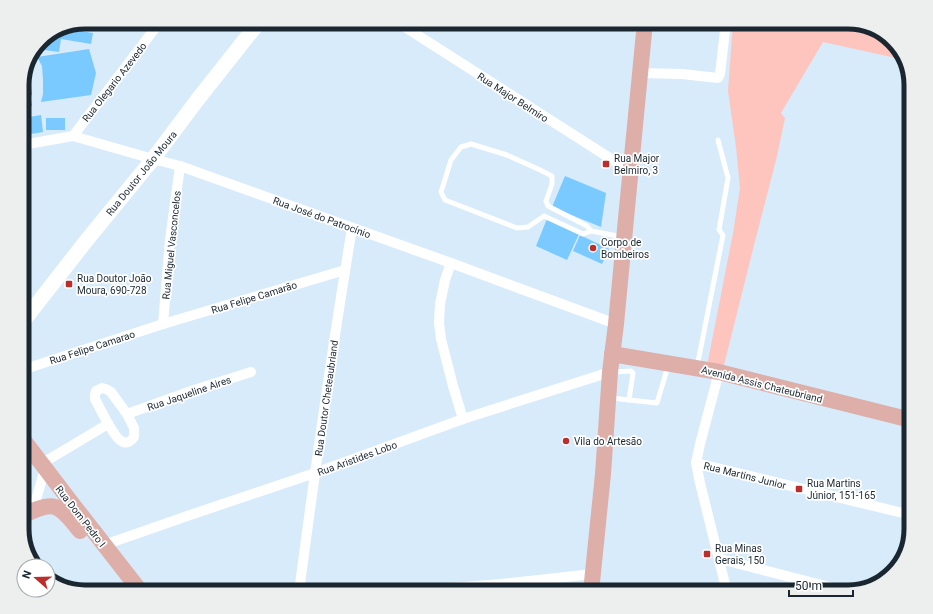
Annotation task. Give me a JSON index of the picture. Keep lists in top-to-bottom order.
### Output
{
  "streets": {
    "main road": ["Rua Doutor João Moura", "Avenida Assis Chateubriand", "Rua Dom Pedro I"],
    "street": [
      "Rua Olegario Azevedo",
      "Rua Major Belmiro",
      "Rua José do Patrocínio",
      "Rua Miguel Vasconcelos",
      "Rua Felipe Camarão",
      "Rua Felipe Camarao",
      "Rua Jaqueline Aires",
      "Rua Doutor Cheteaubriand",
      "Rua Aristides Lobo",
      "Rua Martins Junior"
    ]
  },
  "crossings": [
    ["Rua Olegario Azevedo", "Rua José do Patrocínio"],
    ["Rua Doutor João Moura", "Rua José do Patrocínio"],
    ["Rua José do Patrocínio", "Rua Miguel Vasconcelos"],
    ["Rua José do Patrocínio", "Rua Doutor Cheteaubriand"],
    ["Rua Miguel Vasconcelos", "Rua Felipe Camarão"],
    ["Rua Miguel Vasconcelos", "Rua Felipe Camarao"],
    ["Rua Felipe Camarão", "Rua Felipe Camarao"],
    ["Rua Felipe Camarão", "Rua Doutor Cheteaubriand"],
    ["Rua Doutor Cheteaubriand", "Rua Aristides Lobo"],
    ["Rua Aristides Lobo", "Rua Dom Pedro I"]
  ],
  "places": {
    "transit": [
      "Rua Major Belmiro, 3",
      "Rua Doutor João Moura, 690-728",
      "Rua Martins Júnior, 151-165",
      "Rua Minas Gerais, 150"
    ],
    "other": ["Corpo de Bombeiros", "Vila do Artesão"]
  },
  "scale_bar": "50 m",
  "north": "left"
}
